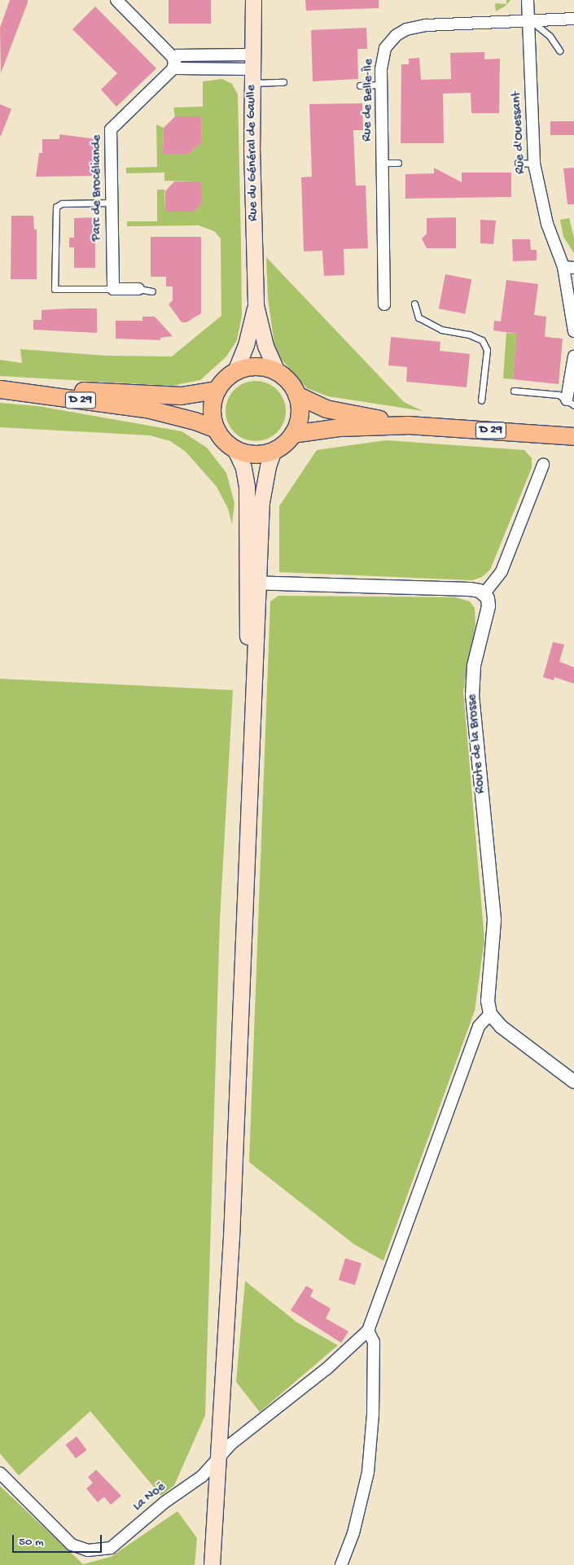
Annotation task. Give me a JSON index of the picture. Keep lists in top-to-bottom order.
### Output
{
  "streets": {
    "main road": ["Rue du Général de Gaulle", "D 29"],
    "street": [
      "Rue de Belle-Île",
      "Rue d'Ouessant",
      "Parc de Brocéliande",
      "Route de la Brosse",
      "La Noë"
    ]
  },
  "crossings": [
    ["Rue de Belle-Île", "Rue d'Ouessant"],
    ["Rue du Général de Gaulle", "D 29"]
  ],
  "scale_bar": "50 m"
}
